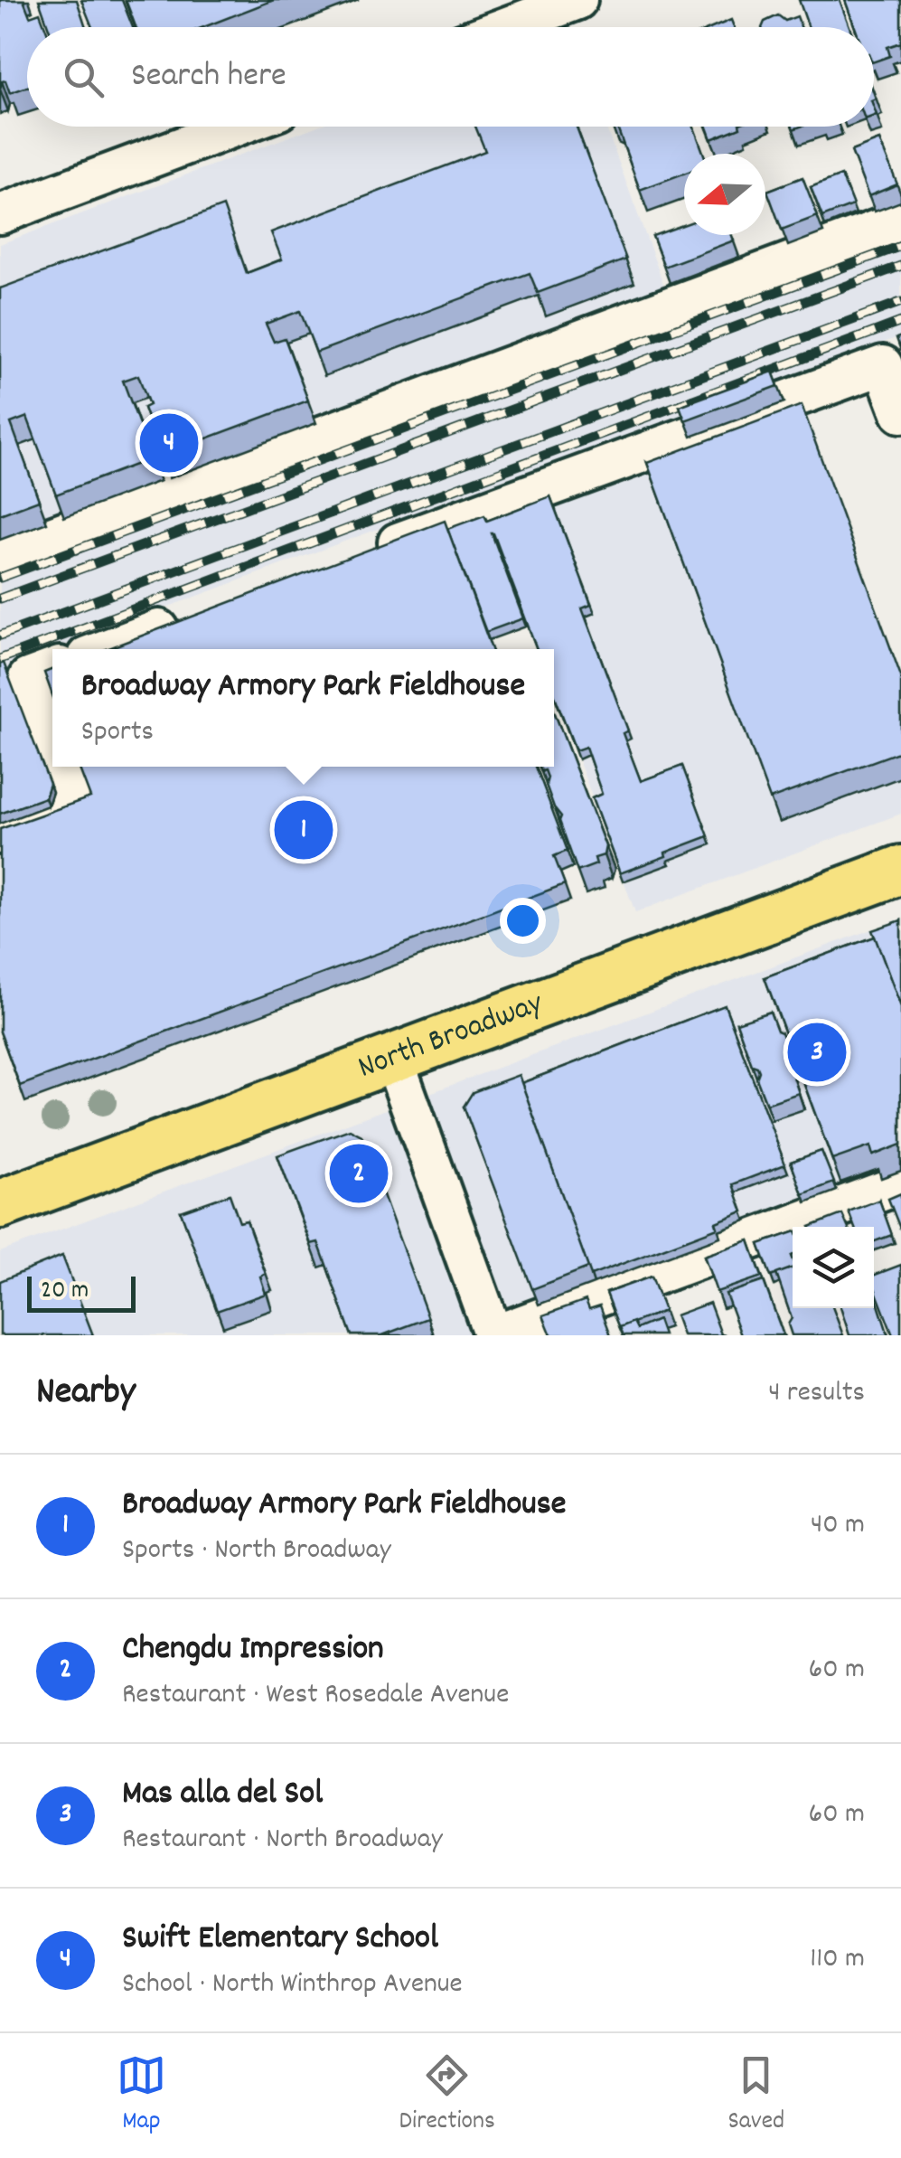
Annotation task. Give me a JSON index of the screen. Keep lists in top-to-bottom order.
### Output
{
  "streets": {
    "main road": ["North Broadway"]
  },
  "scale_bar": "20 m",
  "north": "left",
  "page": {
    "search": "Search here",
    "pins": [
      "4",
      "1",
      "3",
      "2"
    ],
    "popup": ["Broadway Armory Park Fieldhouse", "Sports"],
    "scale": "20 m",
    "heading": ["Nearby", "4 results"],
    "list": [
      {
        "mark": "1",
        "name": "Broadway Armory Park Fieldhouse",
        "note": "Sports · North Broadway",
        "value": "40 m"
      },
      {
        "mark": "2",
        "name": "Chengdu Impression",
        "note": "Restaurant · West Rosedale Avenue",
        "value": "60 m"
      },
      {
        "mark": "3",
        "name": "Mas alla del Sol",
        "note": "Restaurant · North Broadway",
        "value": "60 m"
      },
      {
        "mark": "4",
        "name": "Swift Elementary School",
        "note": "School · North Winthrop Avenue",
        "value": "110 m"
      }
    ],
    "nav": ["Map", "Directions", "Saved"]
  }
}
